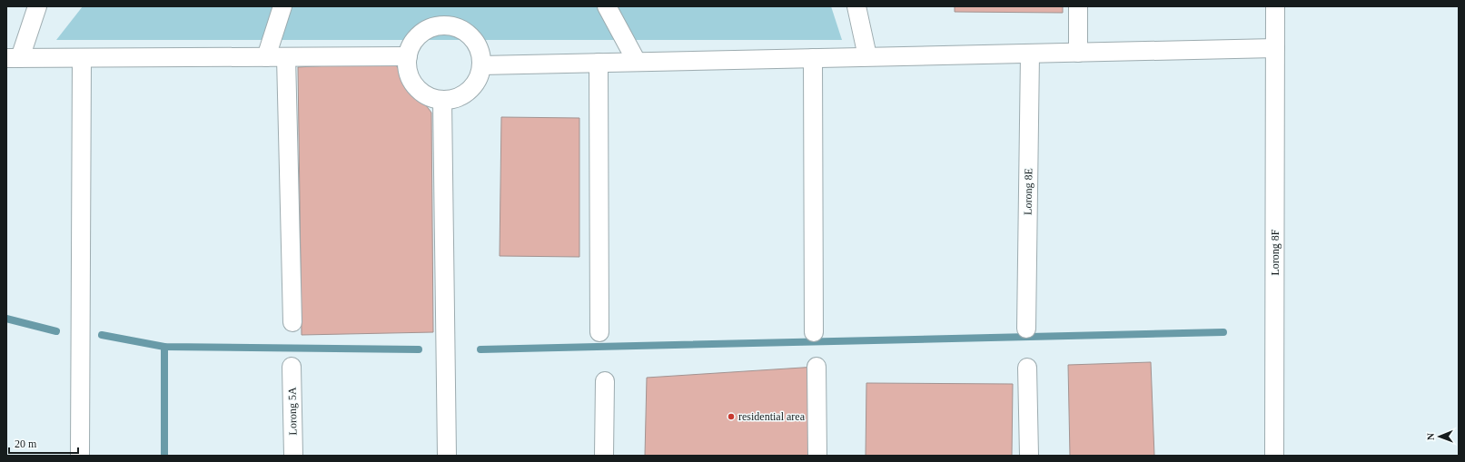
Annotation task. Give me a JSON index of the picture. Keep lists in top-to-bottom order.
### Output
{
  "streets": {
    "street": ["Lorong 8E", "Lorong 8F", "Lorong 5A"]
  },
  "places": ["residential area"],
  "scale_bar": "20 m",
  "north": "left"
}
